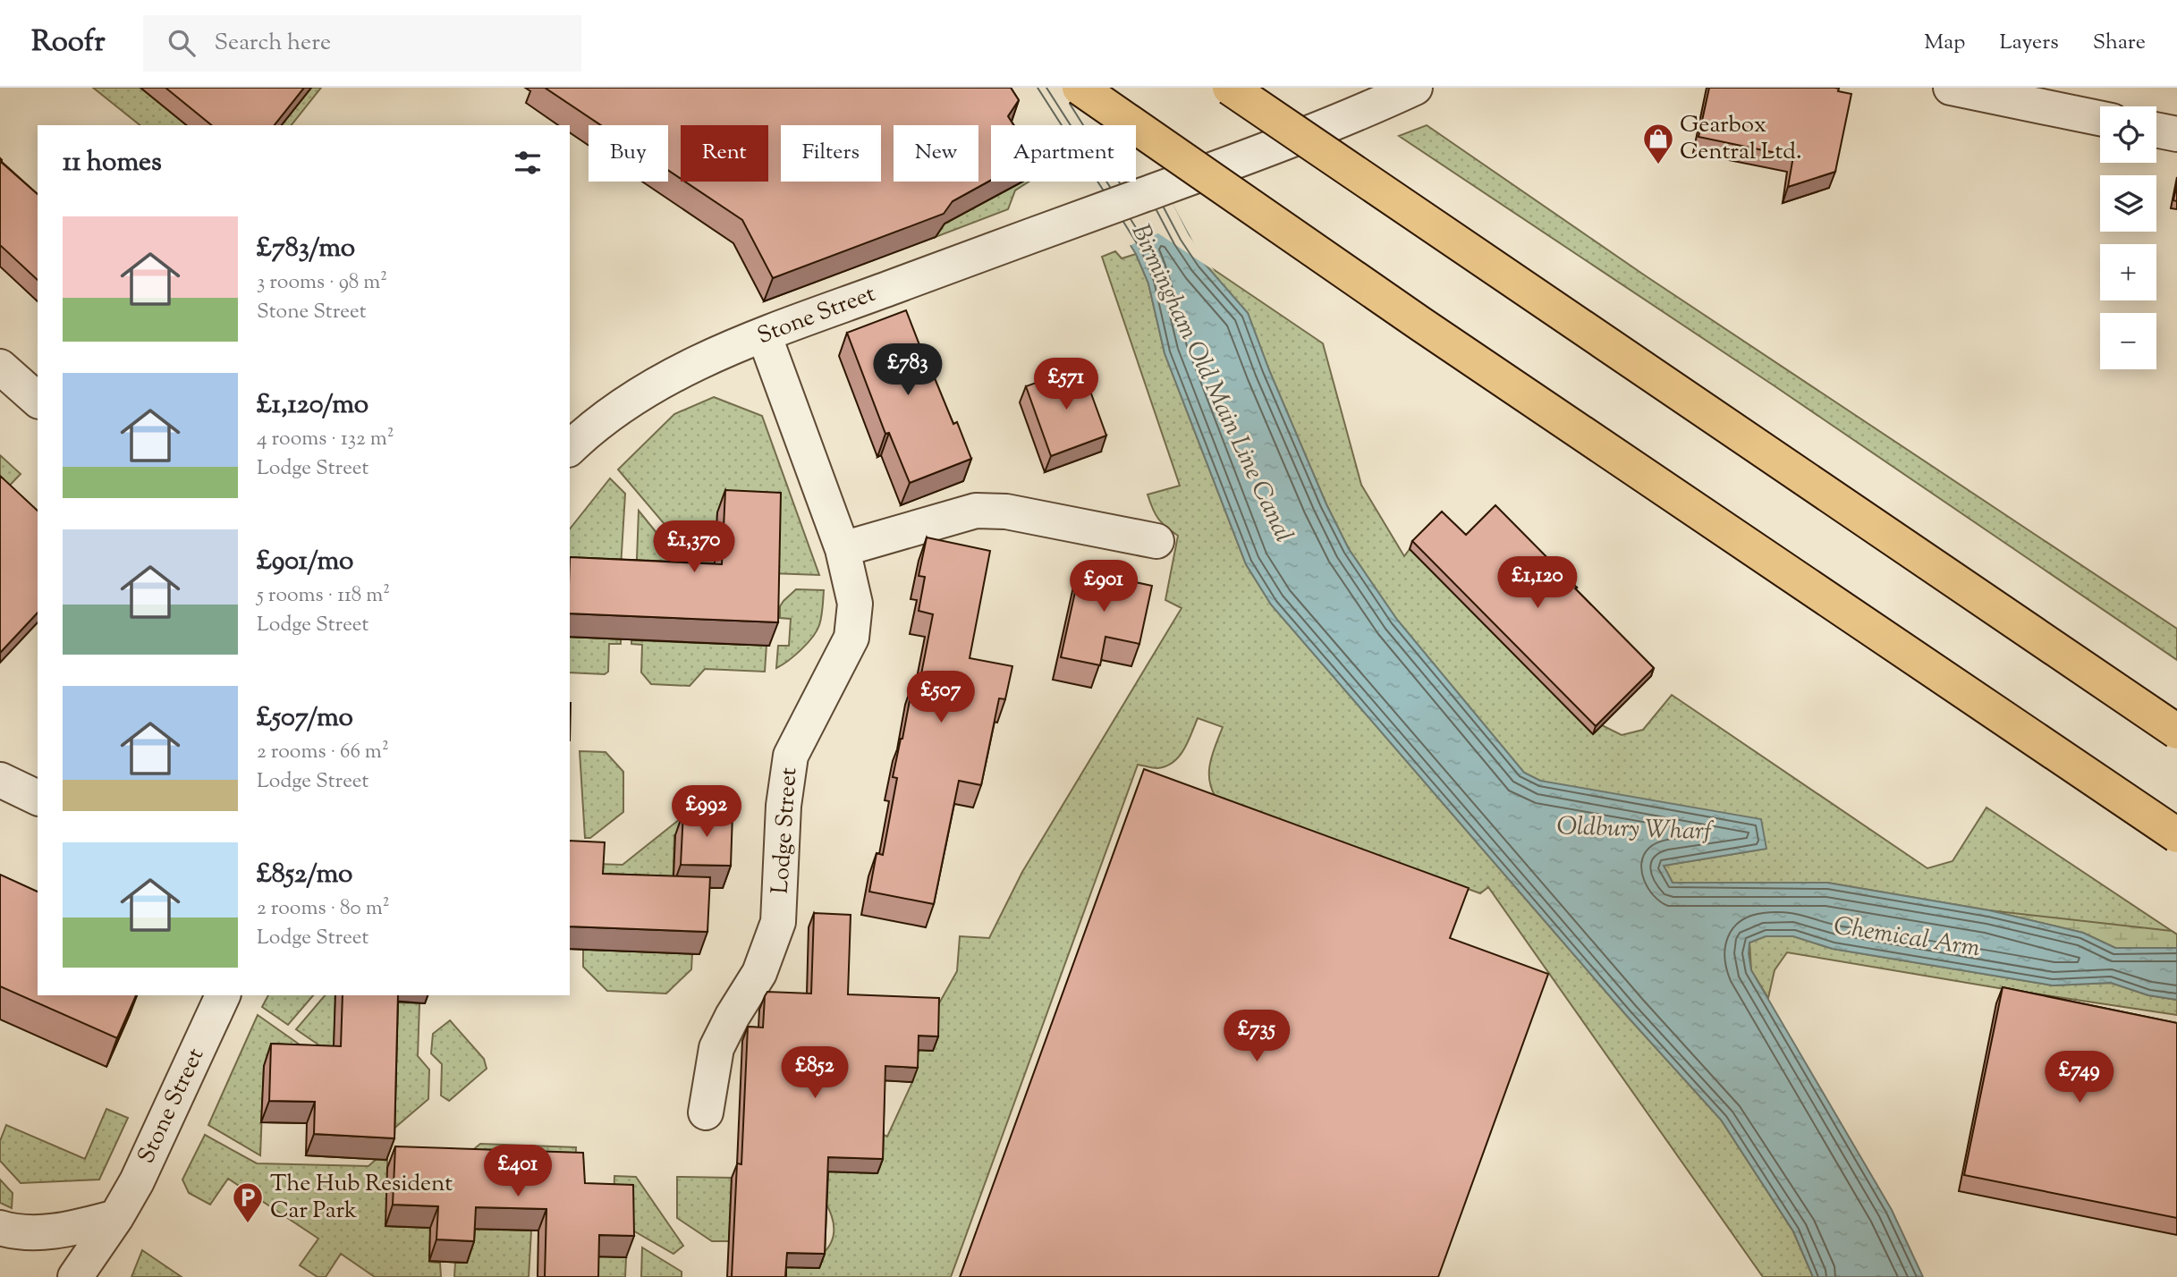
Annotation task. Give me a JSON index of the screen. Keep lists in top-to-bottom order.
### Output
{
  "streets": {
    "street": ["Stone Street", "Lodge Street"]
  },
  "crossings": [
    ["Stone Street", "Lodge Street"]
  ],
  "water": ["Birmingham Old Main Line Canal", "Oldbury Wharf", "Chemical Arm"],
  "places": {
    "shop": ["Gearbox Central Ltd."],
    "parking": ["The Hub Resident Car Park"]
  },
  "page": {
    "header": "Roofr",
    "search": "Search here",
    "nav": ["Map", "Layers", "Share"],
    "map_buttons": ["+", "−"],
    "chip": [
      "Buy",
      "Rent",
      "Filters",
      "New",
      "Apartment"
    ],
    "heading": "11 homes",
    "list": [
      {
        "name": "£783/mo",
        "note": "3 rooms · 98 m² · Stone Street"
      },
      {
        "name": "£1,120/mo",
        "note": "4 rooms · 132 m² · Lodge Street"
      },
      {
        "name": "£901/mo",
        "note": "5 rooms · 118 m² · Lodge Street"
      },
      {
        "name": "£507/mo",
        "note": "2 rooms · 66 m² · Lodge Street"
      },
      {
        "name": "£852/mo",
        "note": "2 rooms · 80 m² · Lodge Street"
      }
    ],
    "price": [
      "£783",
      "£571",
      "£1,370",
      "£1,120",
      "£901",
      "£507",
      "£992",
      "£735",
      "£852",
      "£749",
      "£401"
    ]
  }
}
